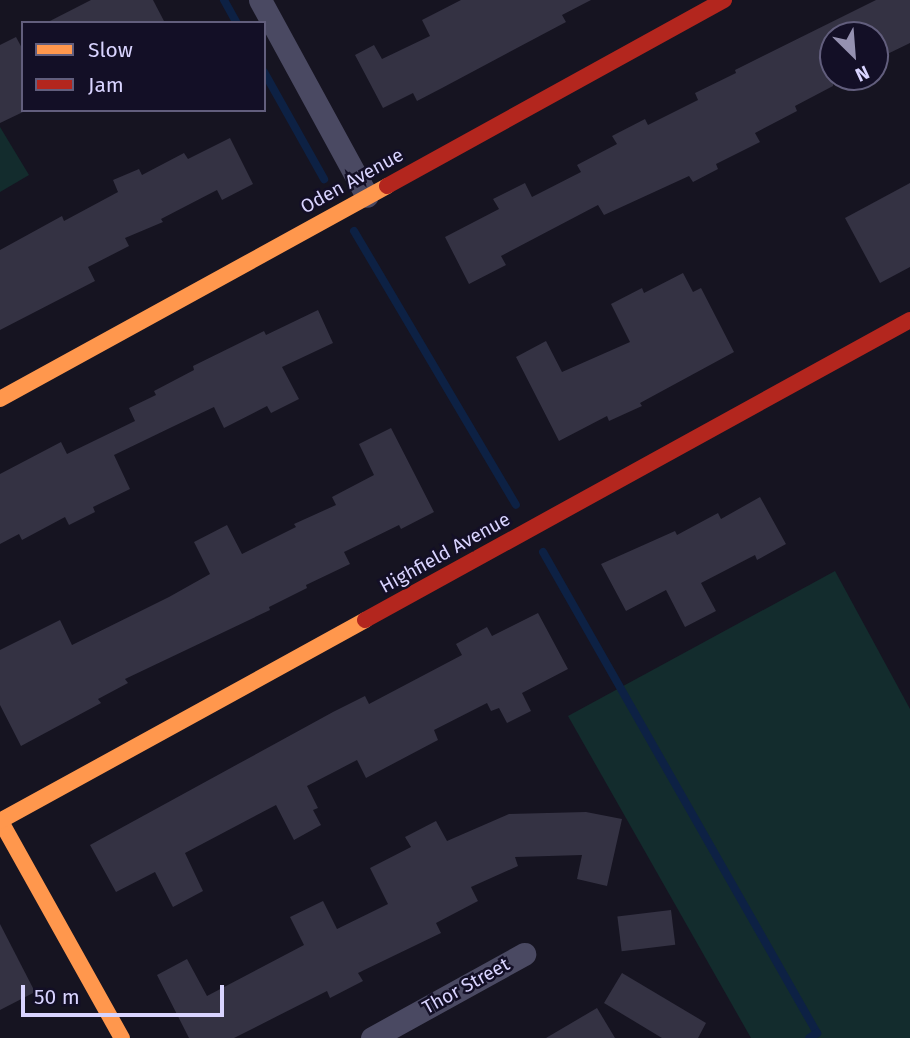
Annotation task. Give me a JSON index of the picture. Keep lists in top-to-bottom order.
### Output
{
  "streets": {
    "street": ["Oden Avenue", "Highfield Avenue", "Thor Street"]
  },
  "legend": ["Slow", "Jam"],
  "scale_bar": "50 m",
  "north": "bottom right"
}
